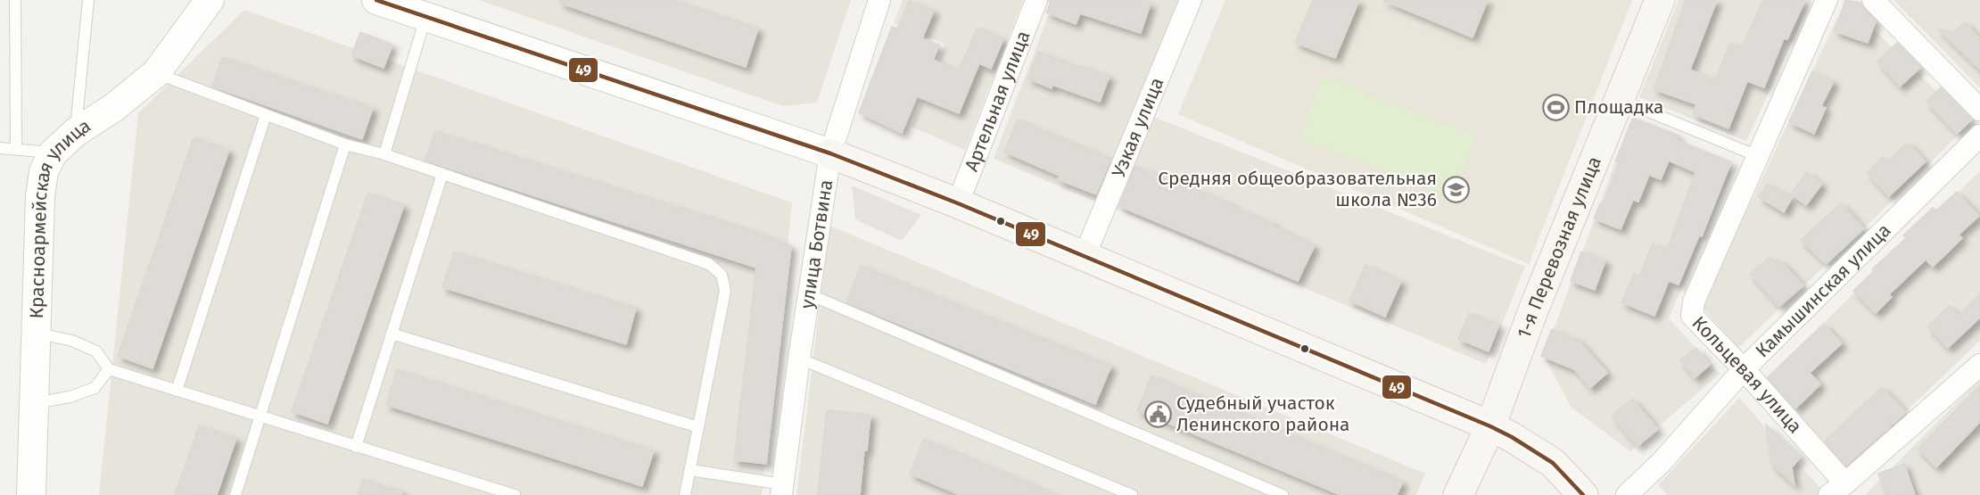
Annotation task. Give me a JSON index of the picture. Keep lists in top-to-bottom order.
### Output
{
  "streets": {
    "main road": ["1-я Перевозная улица"],
    "street": [
      "Артельная улица",
      "Узкая улица",
      "Красноармейская улица",
      "улица Ботвина",
      "Камышинская улица",
      "Кольцевая улица"
    ]
  },
  "crossings": [
    ["Камышинская улица", "Кольцевая улица"]
  ],
  "places": {
    "sports": ["Площадка"],
    "school or university": ["Средняя общеобразовательная школа №36"],
    "public building": ["Судебный участок Ленинского района"]
  },
  "lines": ["transit line 49"]
}
